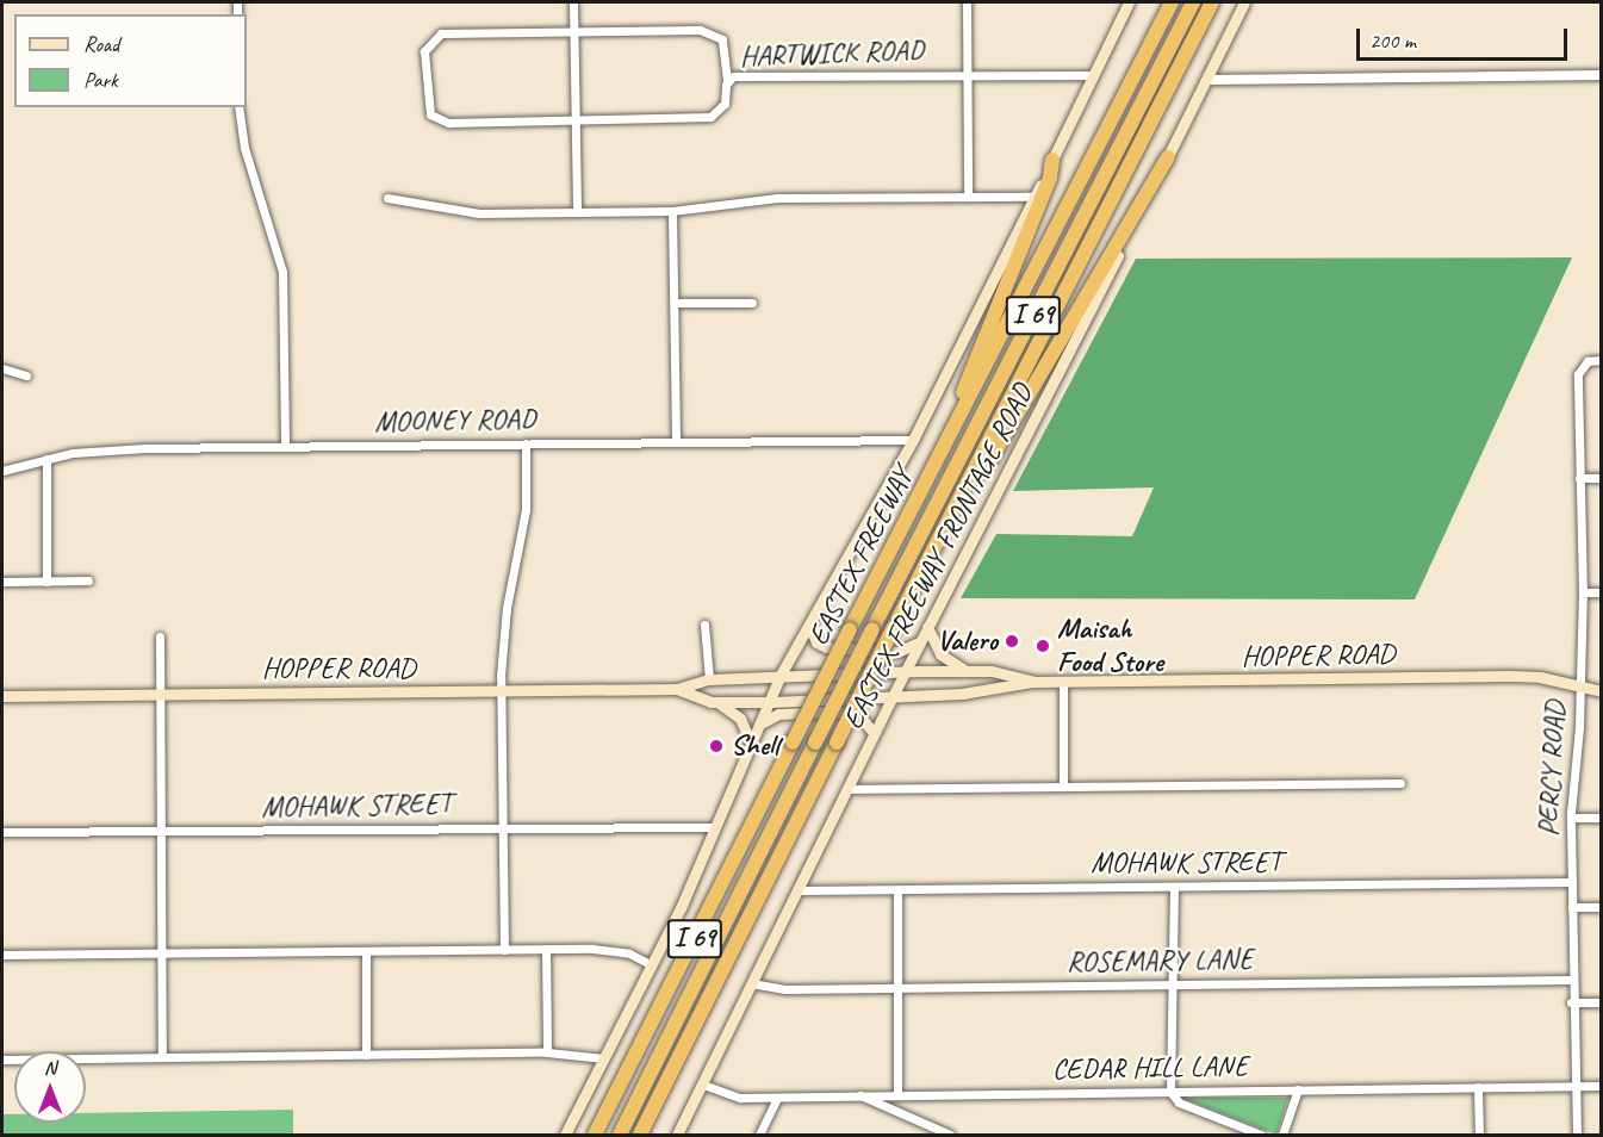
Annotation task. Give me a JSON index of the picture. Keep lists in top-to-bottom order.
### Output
{
  "streets": {
    "highway": ["I 69", "EASTEX FREEWAY"],
    "main road": ["EASTEX FREEWAY FRONTAGE ROAD", "HOPPER ROAD"],
    "street": [
      "HARTWICK ROAD",
      "MOONEY ROAD",
      "PERCY ROAD",
      "MOHAWK STREET",
      "ROSEMARY LANE",
      "CEDAR HILL LANE"
    ]
  },
  "crossings": [
    ["EASTEX FREEWAY FRONTAGE ROAD", "HOPPER ROAD"],
    ["EASTEX FREEWAY FRONTAGE ROAD", "MOHAWK STREET"],
    ["EASTEX FREEWAY FRONTAGE ROAD", "ROSEMARY LANE"],
    ["EASTEX FREEWAY FRONTAGE ROAD", "CEDAR HILL LANE"],
    ["HOPPER ROAD", "PERCY ROAD"],
    ["PERCY ROAD", "MOHAWK STREET"],
    ["PERCY ROAD", "ROSEMARY LANE"],
    ["PERCY ROAD", "CEDAR HILL LANE"]
  ],
  "places": ["Valero", "Maisah Food Store", "Shell"],
  "legend": ["Road", "Park"],
  "scale_bar": "200 m",
  "north": "top"
}
